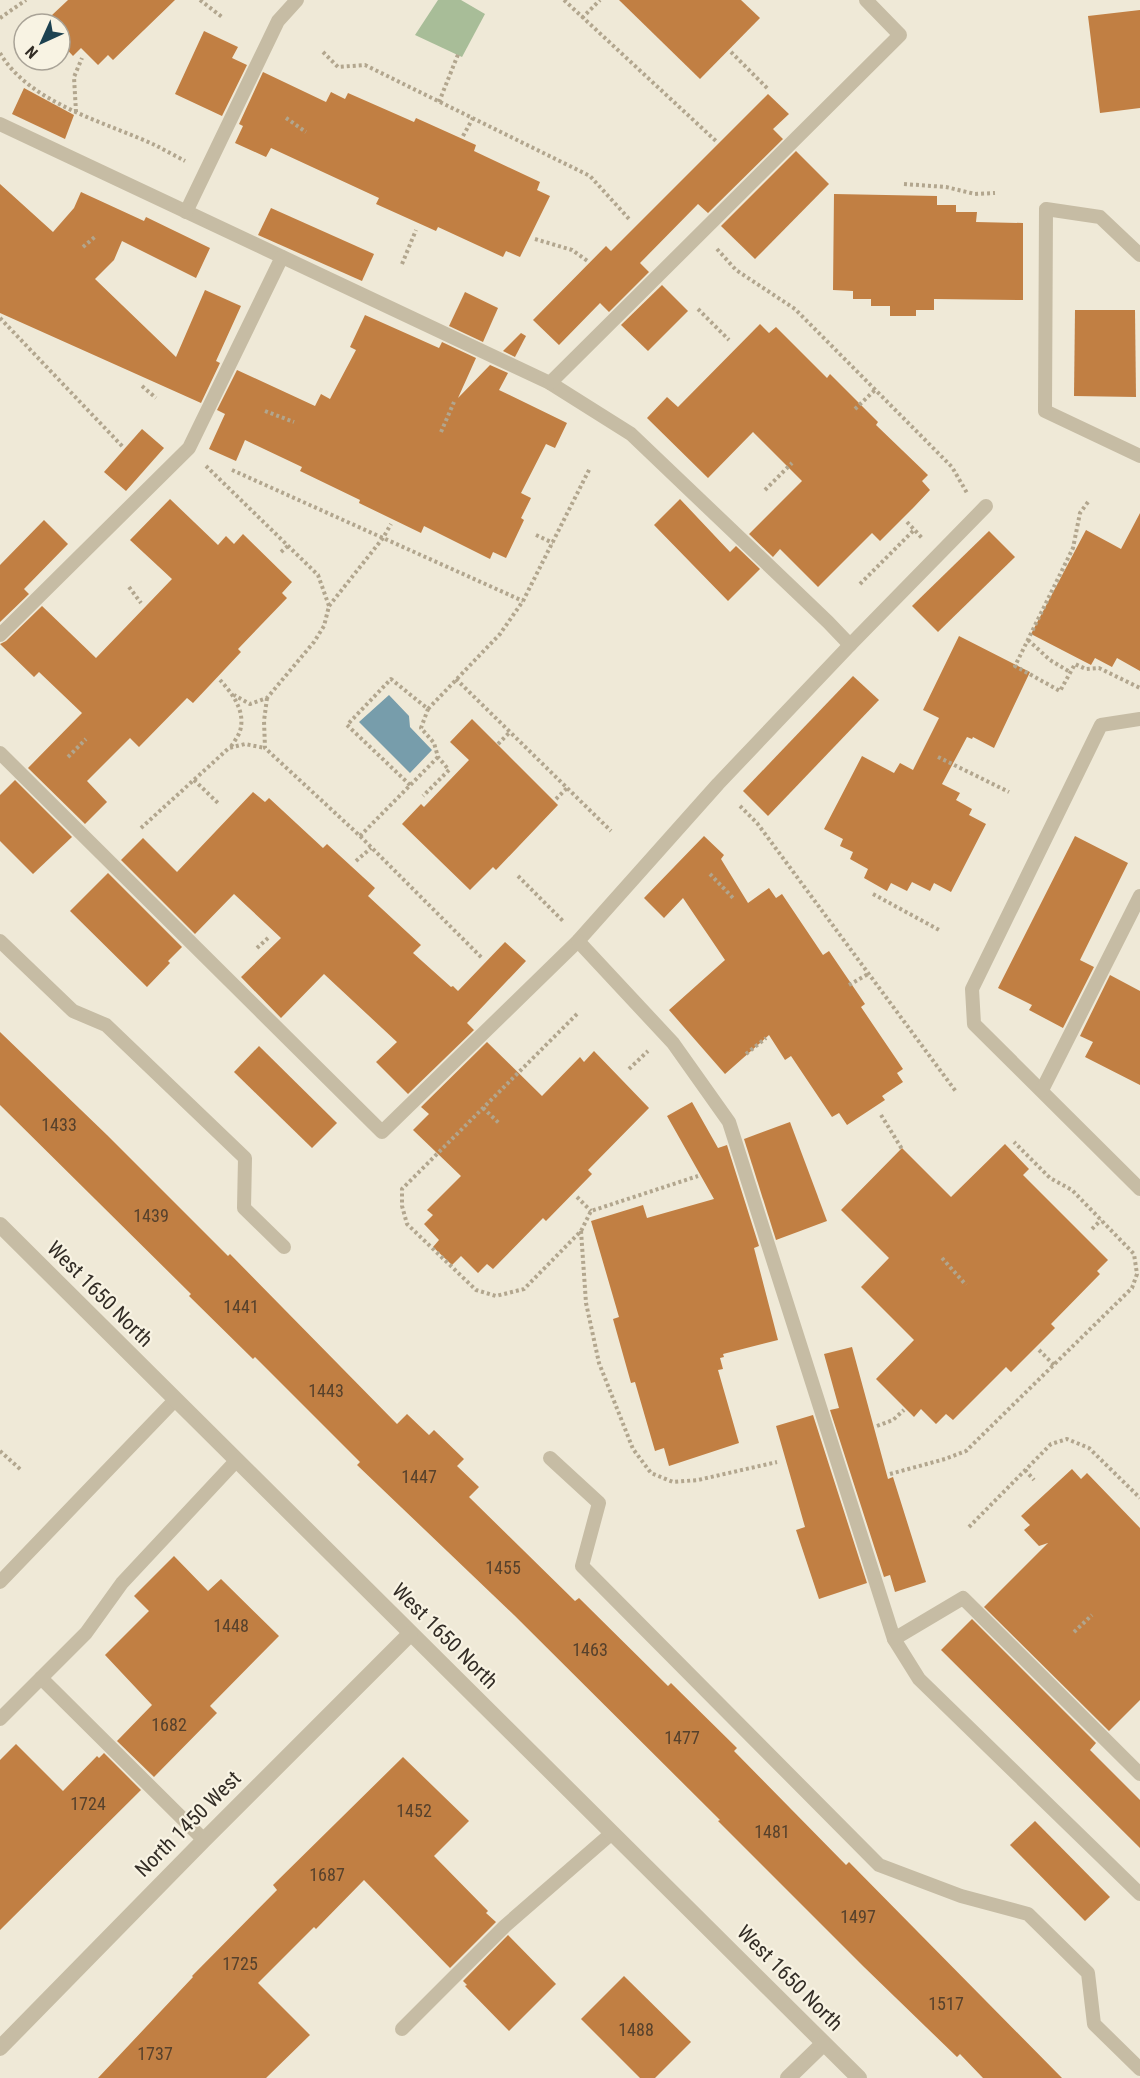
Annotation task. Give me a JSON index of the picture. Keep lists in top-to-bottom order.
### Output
{
  "streets": {
    "street": ["West 1650 North", "North 1450 West"]
  },
  "crossings": [
    ["West 1650 North", "North 1450 West"]
  ],
  "house_numbers": [
    "1433",
    "1439",
    "1441",
    "1443",
    "1447",
    "1455",
    "1448",
    "1463",
    "1682",
    "1477",
    "1724",
    "1452",
    "1481",
    "1687",
    "1497",
    "1725",
    "1517",
    "1488",
    "1737"
  ],
  "north": "bottom left"
}
